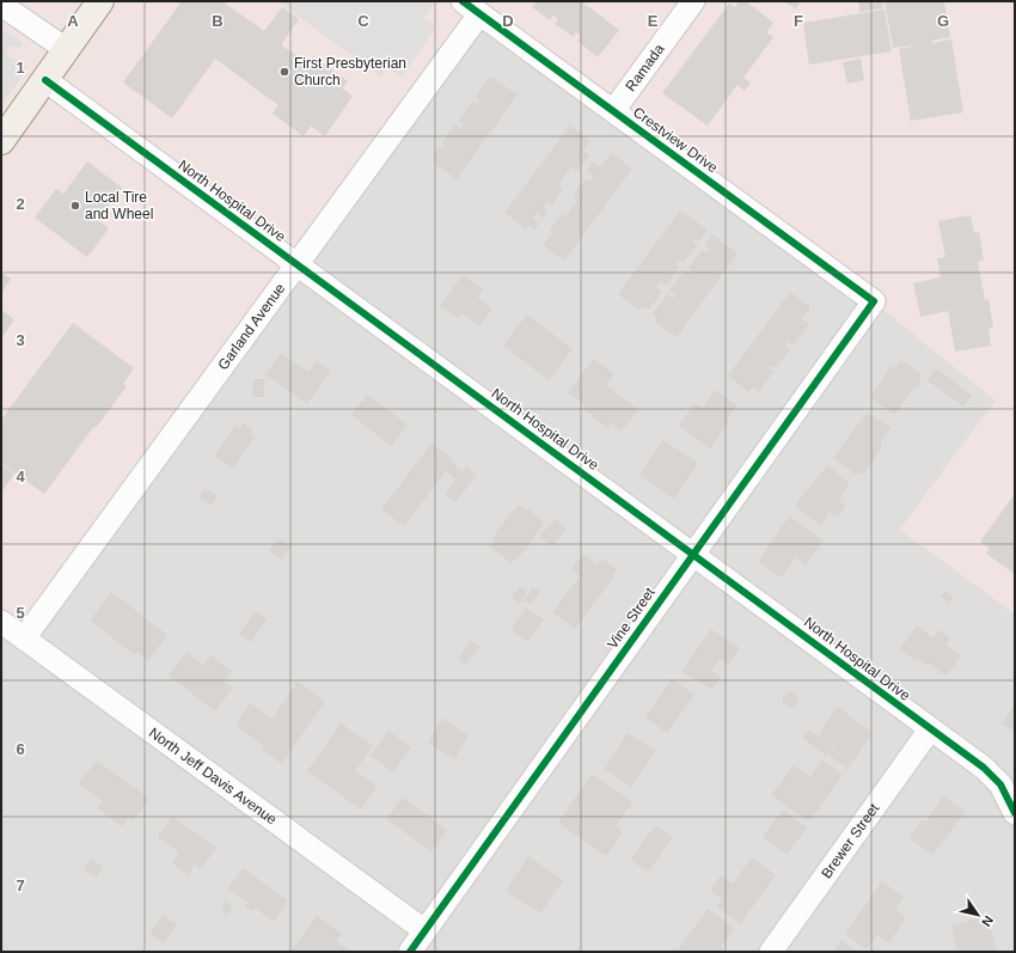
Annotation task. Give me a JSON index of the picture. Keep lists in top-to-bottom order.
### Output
{
  "streets": {
    "street": [
      "Ramada",
      "Crestview Drive",
      "North Hospital Drive",
      "Garland Avenue",
      "Vine Street",
      "North Jeff Davis Avenue",
      "Brewer Street"
    ]
  },
  "crossings": [
    ["Ramada", "Crestview Drive"],
    ["Crestview Drive", "Garland Avenue"],
    ["Crestview Drive", "Vine Street"],
    ["North Hospital Drive", "Garland Avenue"],
    ["North Hospital Drive", "Vine Street"],
    ["North Hospital Drive", "Brewer Street"],
    ["Garland Avenue", "North Jeff Davis Avenue"],
    ["Vine Street", "North Jeff Davis Avenue"]
  ],
  "places": ["First Presbyterian Church", "Local Tire and Wheel"],
  "north": "bottom right",
  "grid": {
    "columns": [
      "A",
      "B",
      "C",
      "D",
      "E",
      "F",
      "G"
    ],
    "rows": [
      "1",
      "2",
      "3",
      "4",
      "5",
      "6",
      "7"
    ]
  }
}
